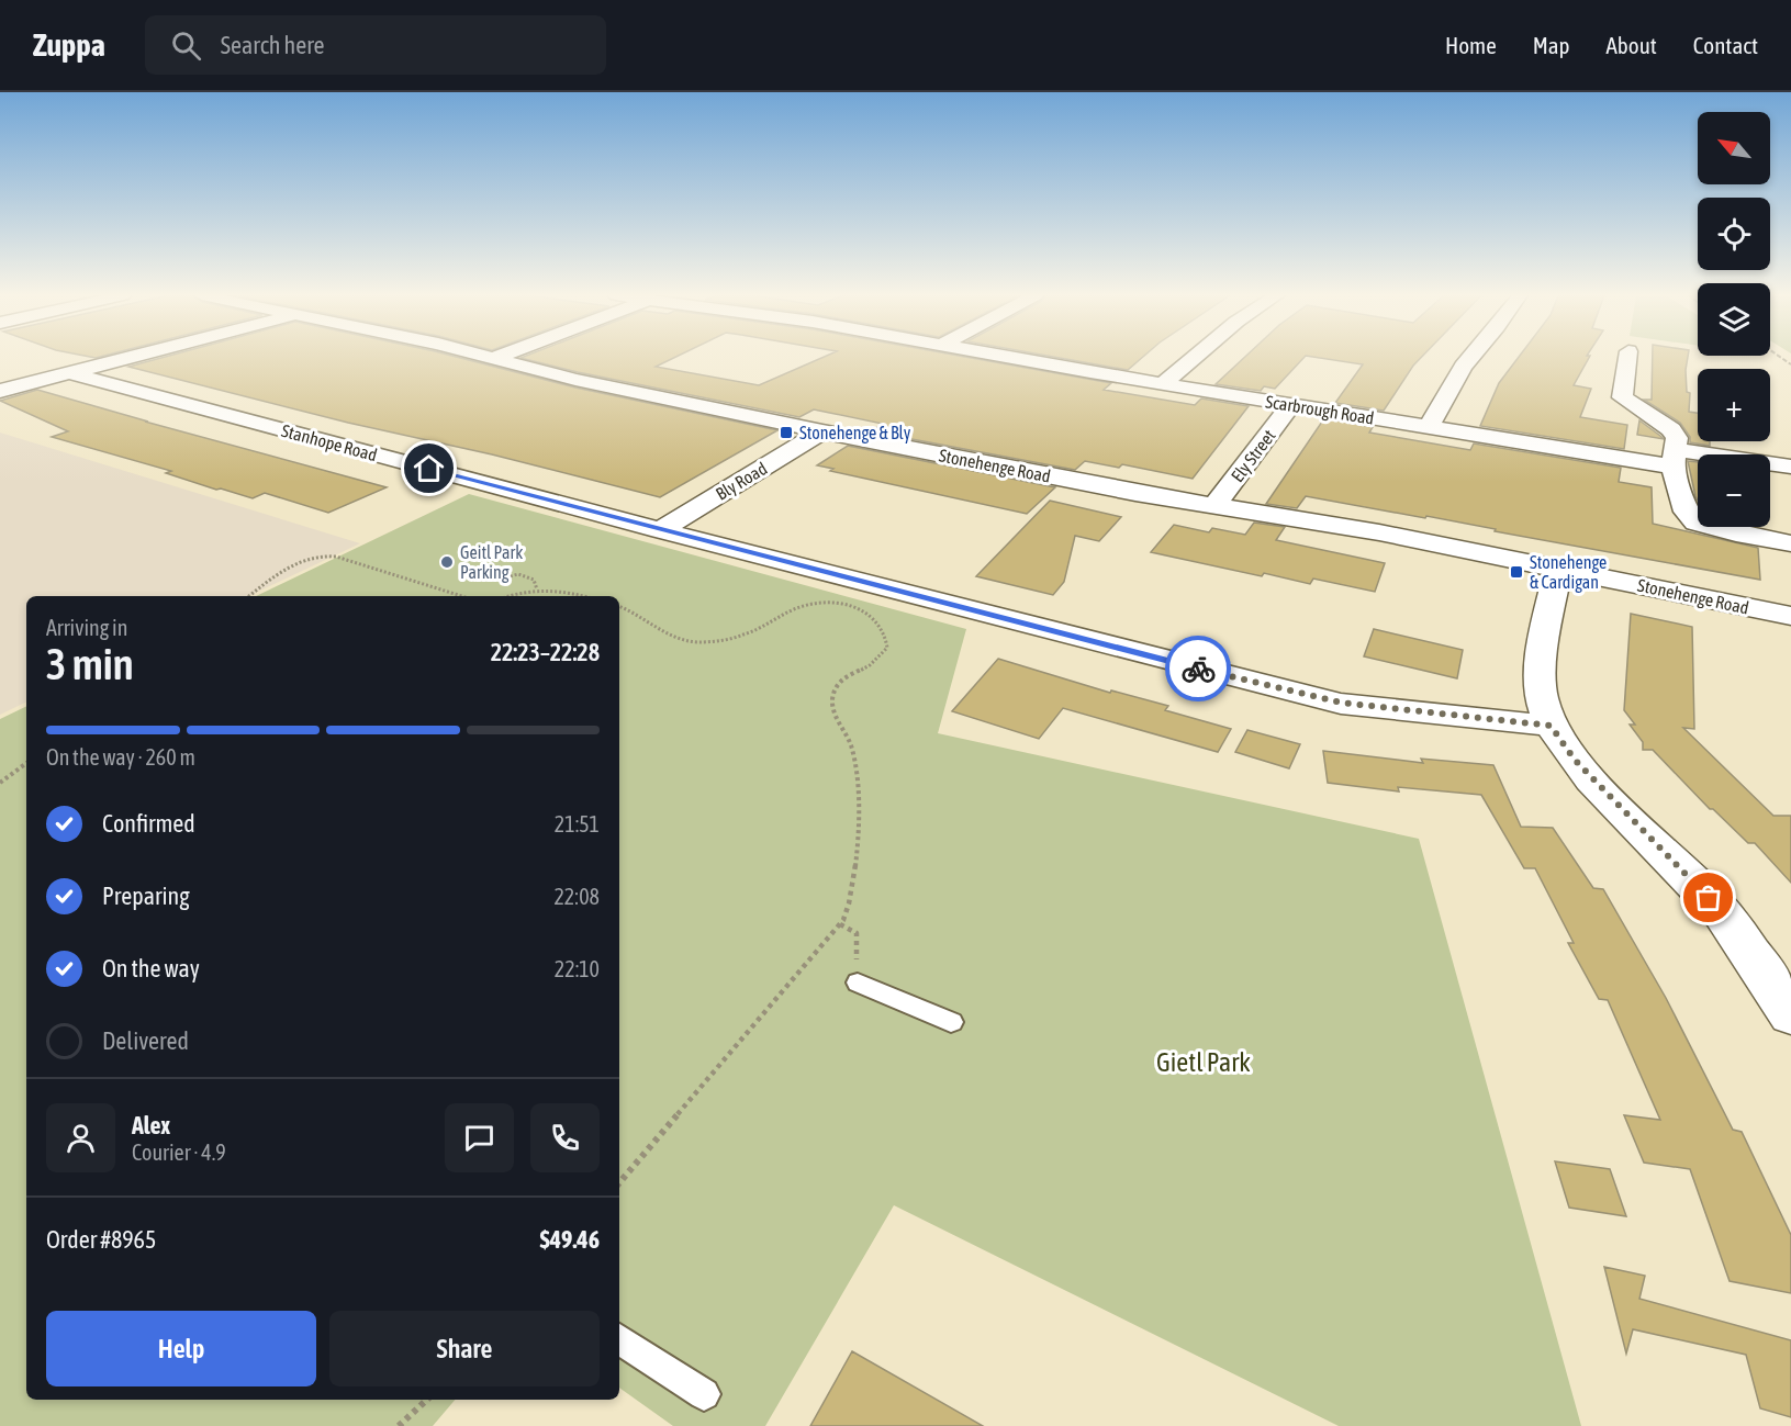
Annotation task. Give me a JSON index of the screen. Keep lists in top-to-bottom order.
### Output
{
  "streets": {
    "street": [
      "Scarbrough Road",
      "Stanhope Road",
      "Ely Street",
      "Stonehenge Road",
      "Bly Road"
    ]
  },
  "crossings": [
    ["Scarbrough Road", "Ely Street"],
    ["Stanhope Road", "Bly Road"],
    ["Ely Street", "Stonehenge Road"],
    ["Stonehenge Road", "Bly Road"]
  ],
  "parks": ["Gietl Park"],
  "places": {
    "transit": ["Stonehenge & Bly", "Stonehenge & Cardigan"],
    "other": ["Geitl Park Parking"]
  },
  "north": "top left",
  "page": {
    "header": "Zuppa",
    "search": "Search here",
    "nav": [
      "Home",
      "Map",
      "About",
      "Contact"
    ],
    "map_buttons": ["+", "−"],
    "heading": ["3 min", "Arriving in", "22:23–22:28"],
    "panel": [
      "Alex",
      "Courier · 4.9",
      "Order #8965",
      "$49.46"
    ],
    "bar": "On the way · 260 m",
    "list": [
      ["Confirmed", "21:51"],
      ["Preparing", "22:08"],
      ["On the way", "22:10"],
      "Delivered"
    ],
    "buttons": ["Help", "Share"]
  }
}
